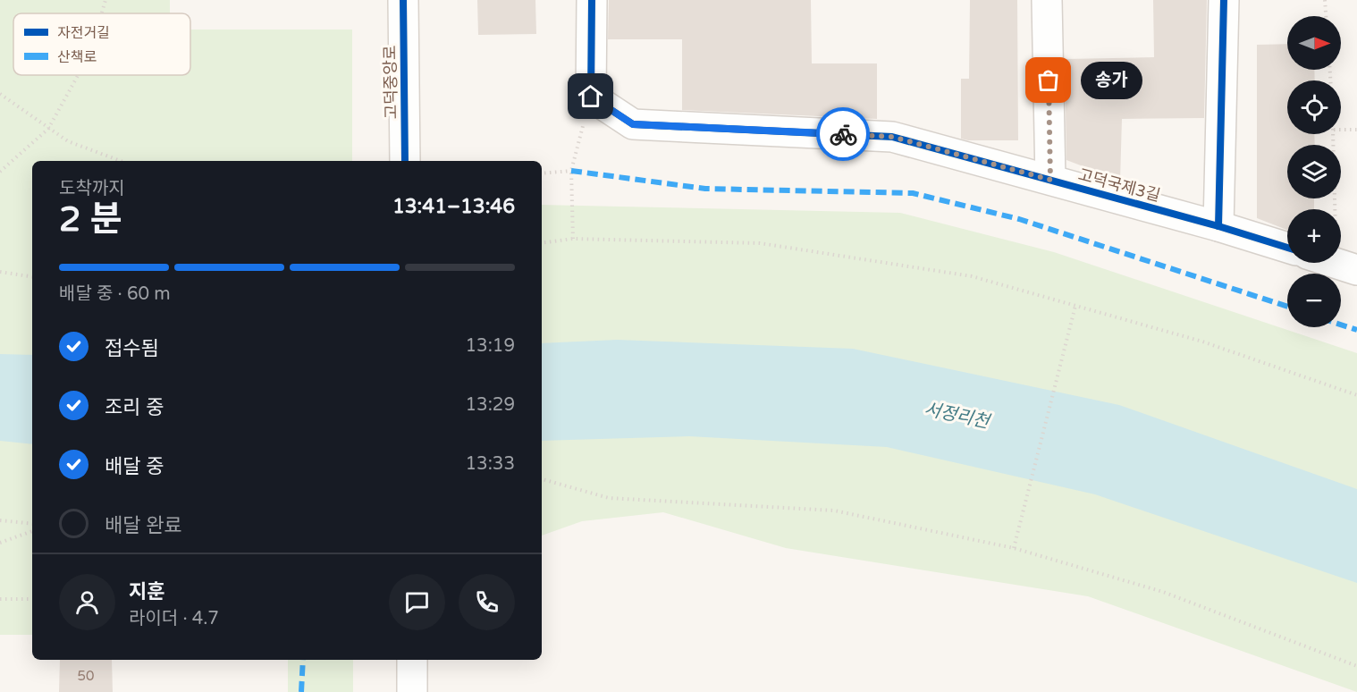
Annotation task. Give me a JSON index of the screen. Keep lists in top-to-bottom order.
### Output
{
  "streets": {
    "street": ["고덕중앙로", "고덕국제3길"]
  },
  "water": ["서정리천"],
  "places": ["송가"],
  "house_numbers": ["50"],
  "legend": ["자전거길", "산책로"],
  "north": "right",
  "page": {
    "map_buttons": ["+", "−"],
    "bubble": "송가",
    "heading": ["2 분", "도착까지", "13:41–13:46"],
    "panel": ["지훈", "라이더 · 4.7"],
    "bar": "배달 중 · 60 m",
    "list": [
      ["접수됨", "13:19"],
      ["조리 중", "13:29"],
      ["배달 중", "13:33"],
      "배달 완료"
    ]
  }
}
